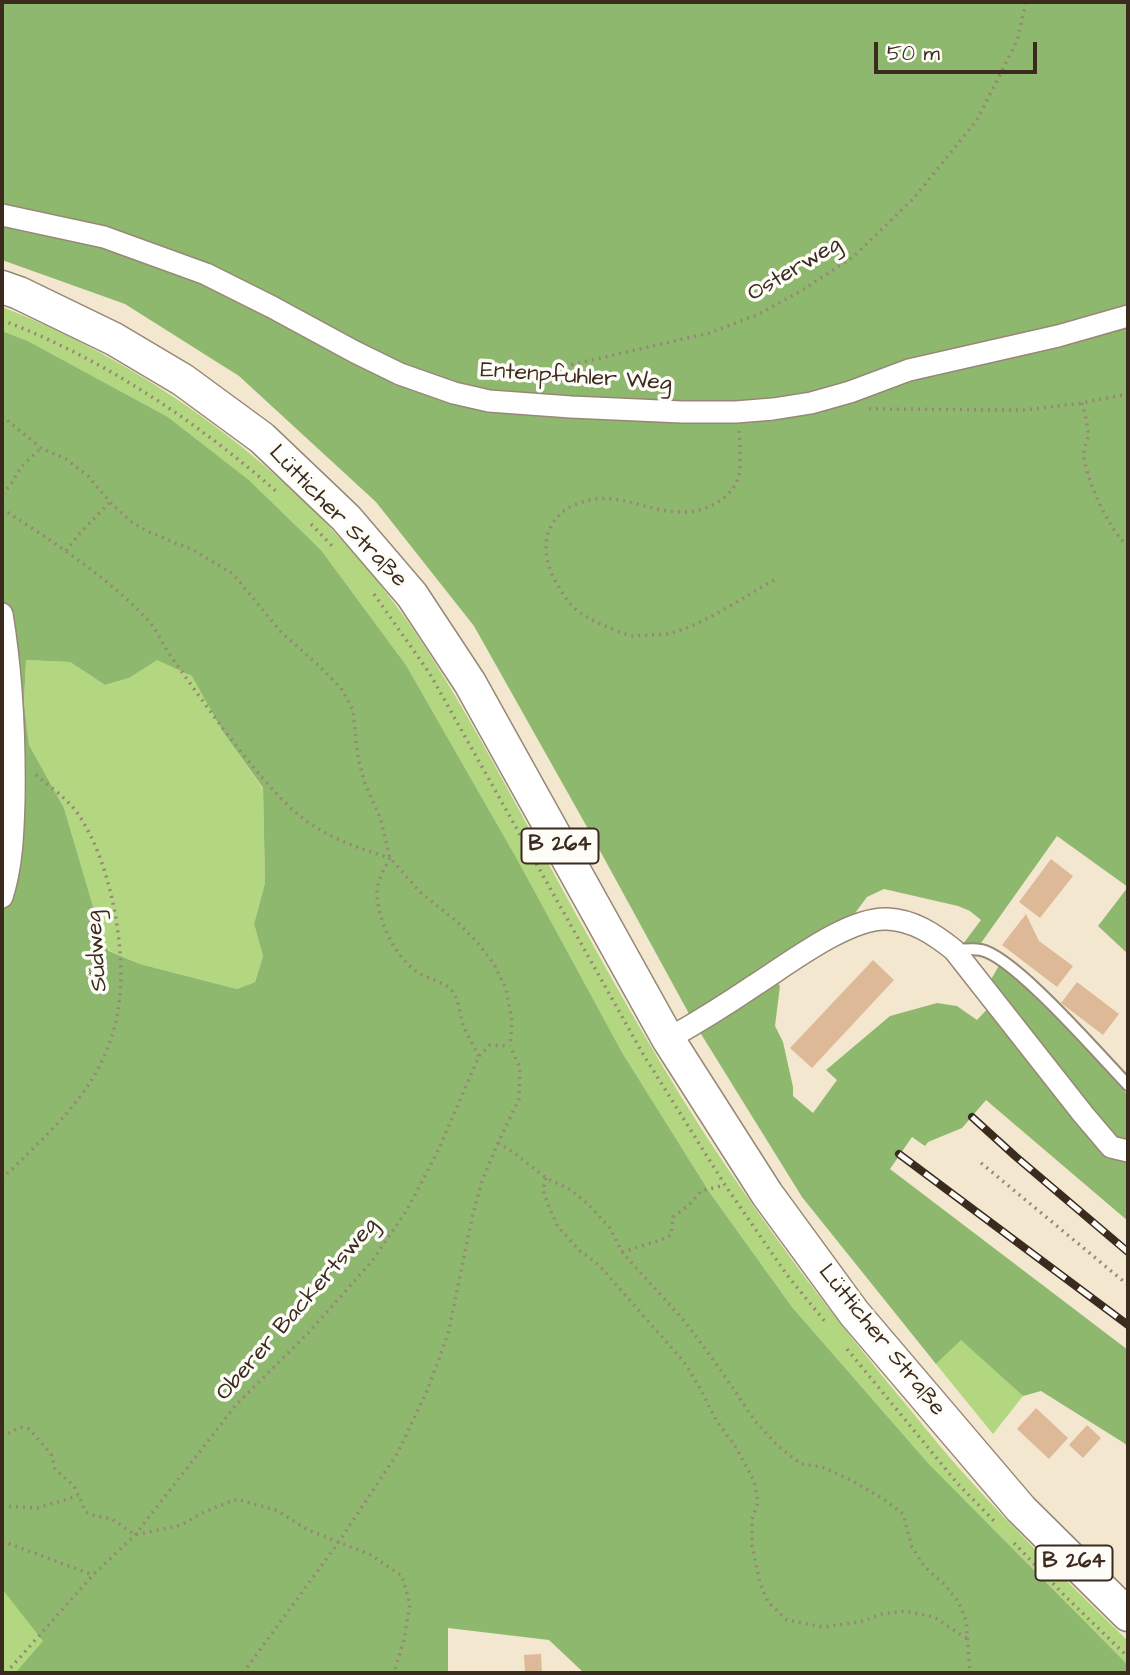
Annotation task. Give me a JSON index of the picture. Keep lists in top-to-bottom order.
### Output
{
  "streets": {
    "main road": ["Lütticher Straße", "B 264"],
    "street": ["Entenpfuhler Weg"],
    "path": ["Osterweg", "Südweg", "Oberer Backertsweg"]
  },
  "scale_bar": "50 m"
}
